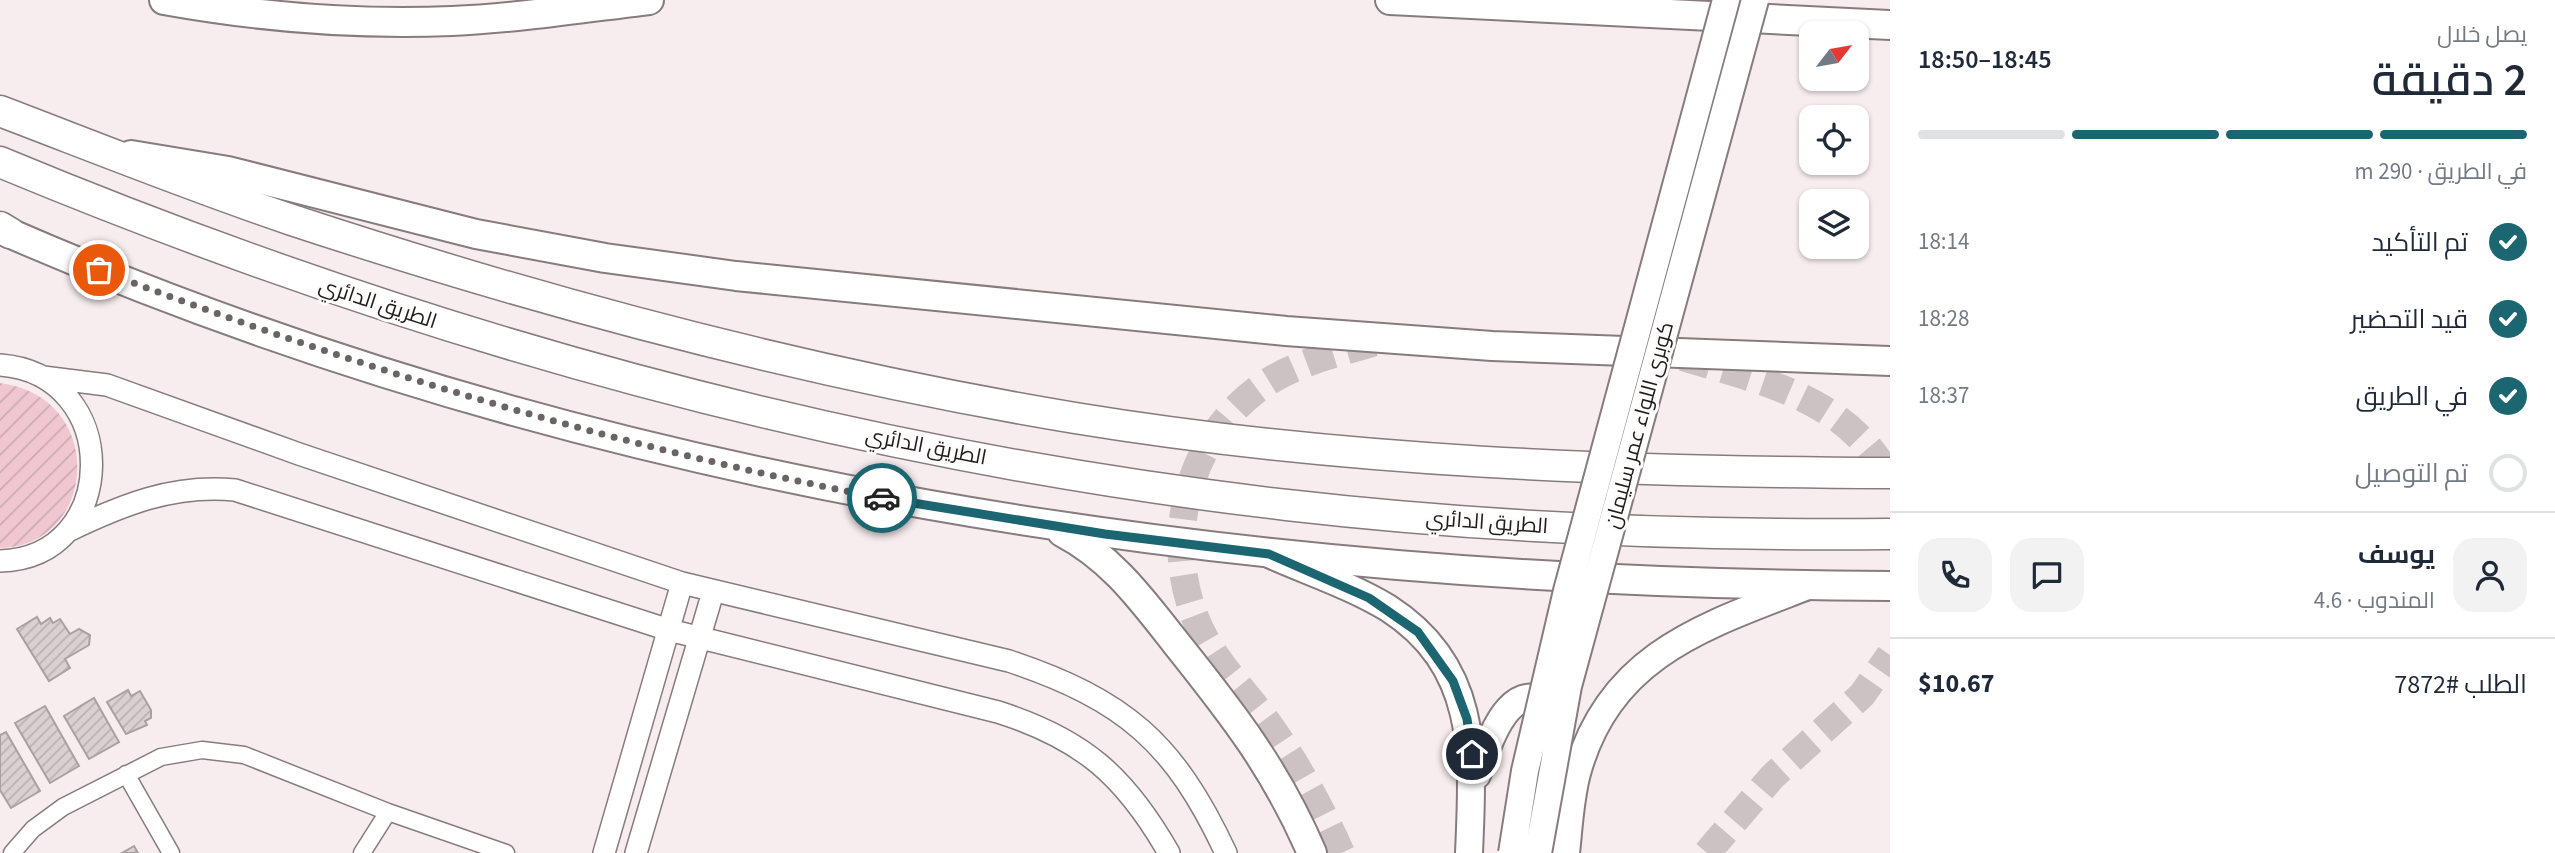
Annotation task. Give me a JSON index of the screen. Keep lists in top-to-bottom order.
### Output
{
  "streets": {
    "highway": ["الطريق الدائري"],
    "main road": ["كوبرى اللواء عمر سليمان"]
  },
  "north": "top right",
  "page": {
    "heading": ["2 دقيقة", "يصل خلال", "18:45–18:50"],
    "panel": [
      "يوسف",
      "المندوب · 4.6",
      "الطلب #7872",
      "$10.67"
    ],
    "bar": "في الطريق · 290 m",
    "list": [
      ["تم التأكيد", "18:14"],
      ["قيد التحضير", "18:28"],
      ["في الطريق", "18:37"],
      "تم التوصيل"
    ]
  }
}
